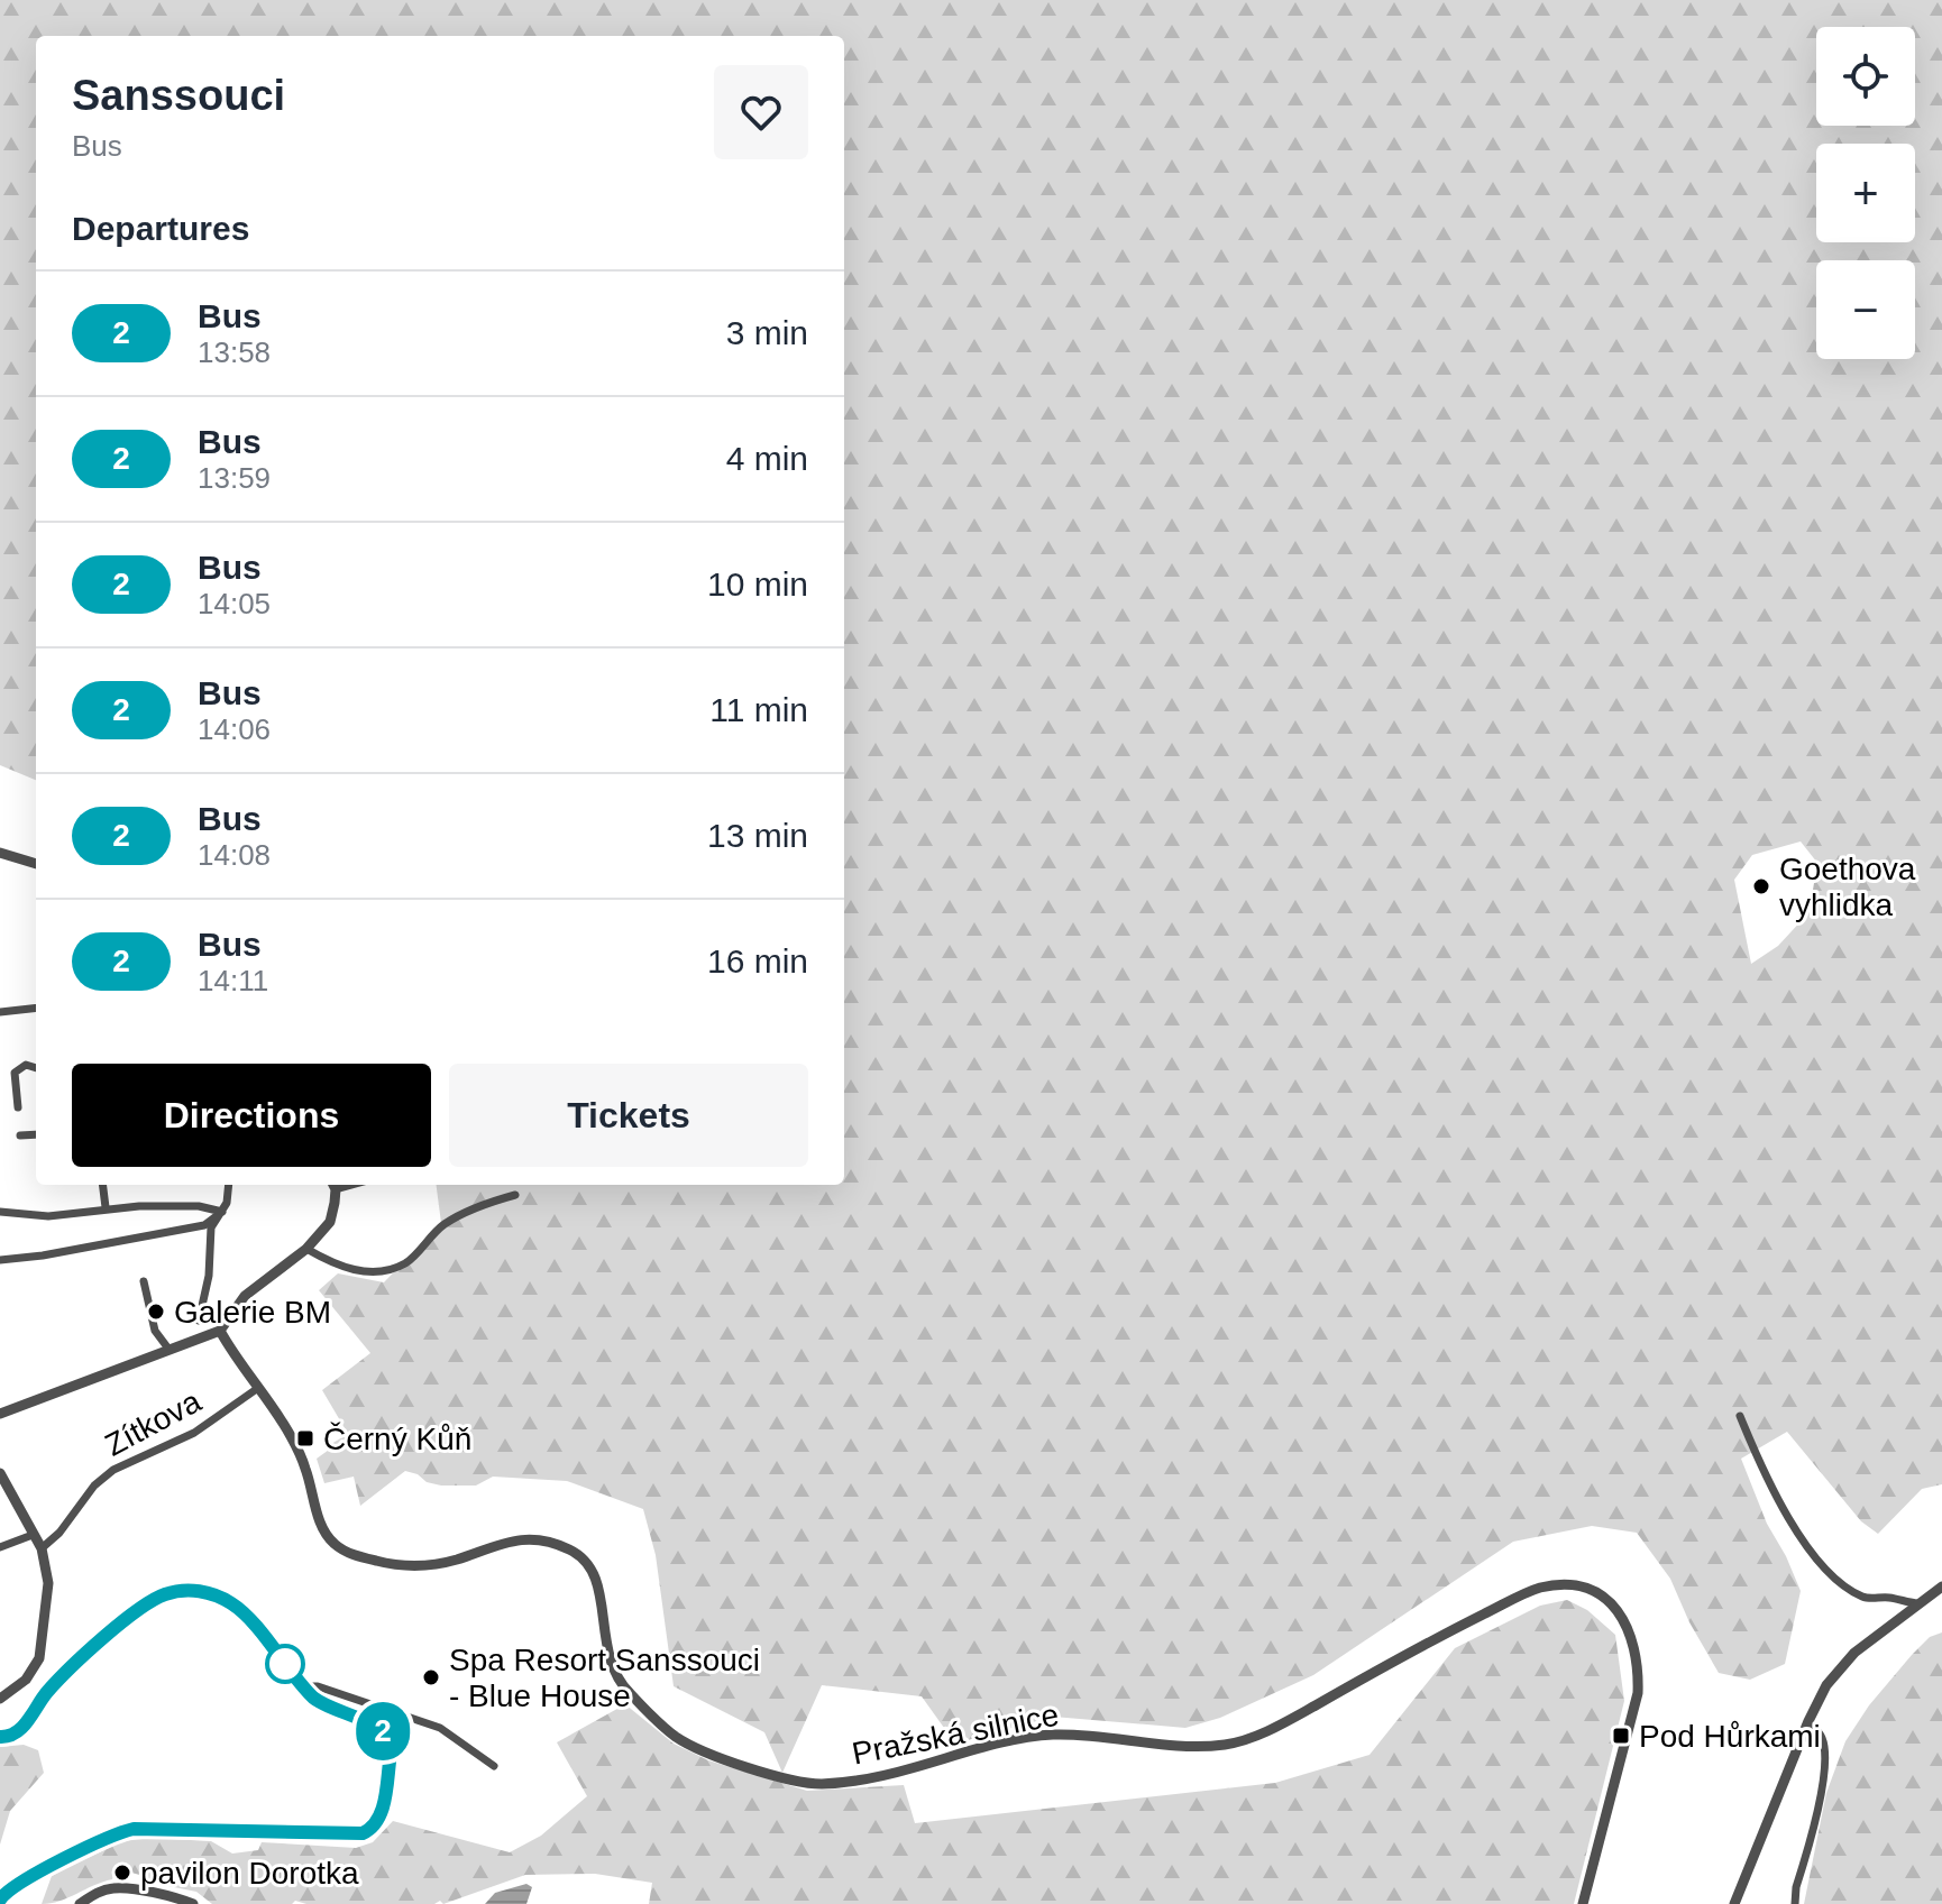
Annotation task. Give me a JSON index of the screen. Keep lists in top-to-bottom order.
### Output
{
  "streets": {
    "street": ["Zítkova", "Pražská silnice"]
  },
  "crossings": [
    ["Zítkova", "Pražská silnice"]
  ],
  "places": {
    "other": [
      "Goethova vyhlidka",
      "Galerie BM",
      "Spa Resort Sanssouci - Blue House",
      "pavilon Dorotka"
    ],
    "transit": ["Černý Kůň", "Pod Hůrkami"]
  },
  "lines": ["bus line 2"],
  "page": {
    "on_map": "2",
    "map_buttons": ["+", "−"],
    "heading": [
      ["Sanssouci", "Bus"],
      "Departures"
    ],
    "list": [
      {
        "mark": "2",
        "name": "Bus",
        "note": "13:58",
        "value": "3 min"
      },
      {
        "mark": "2",
        "name": "Bus",
        "note": "13:59",
        "value": "4 min"
      },
      {
        "mark": "2",
        "name": "Bus",
        "note": "14:05",
        "value": "10 min"
      },
      {
        "mark": "2",
        "name": "Bus",
        "note": "14:06",
        "value": "11 min"
      },
      {
        "mark": "2",
        "name": "Bus",
        "note": "14:08",
        "value": "13 min"
      },
      {
        "mark": "2",
        "name": "Bus",
        "note": "14:11",
        "value": "16 min"
      }
    ],
    "buttons": ["Directions", "Tickets"]
  }
}
